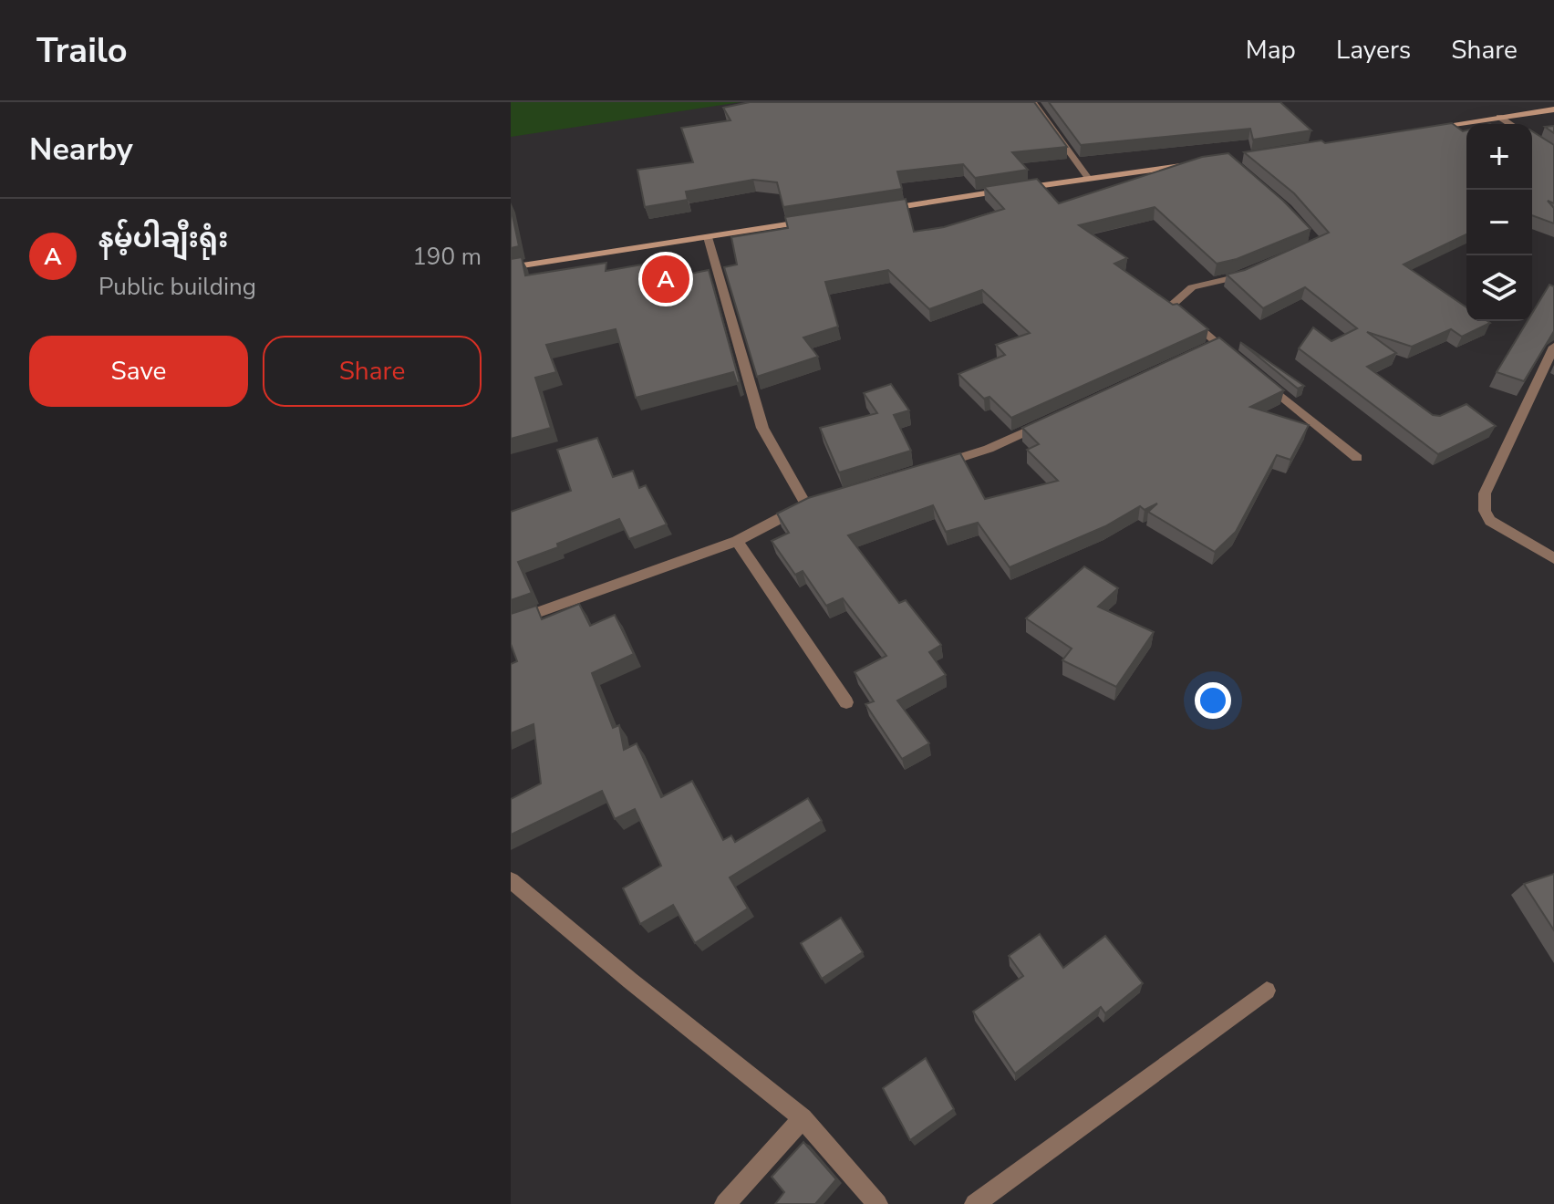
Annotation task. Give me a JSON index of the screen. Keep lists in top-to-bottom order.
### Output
{
  "page": {
    "header": "Trailo",
    "nav": ["Map", "Layers", "Share"],
    "heading": "Nearby",
    "map_buttons": ["+", "−"],
    "list": [
      {
        "mark": "A",
        "name": "နမ့်ပါချီးရုံး",
        "note": "Public building",
        "value": "190 m"
      }
    ],
    "pins": "A",
    "buttons": ["Save", "Share"]
  }
}
